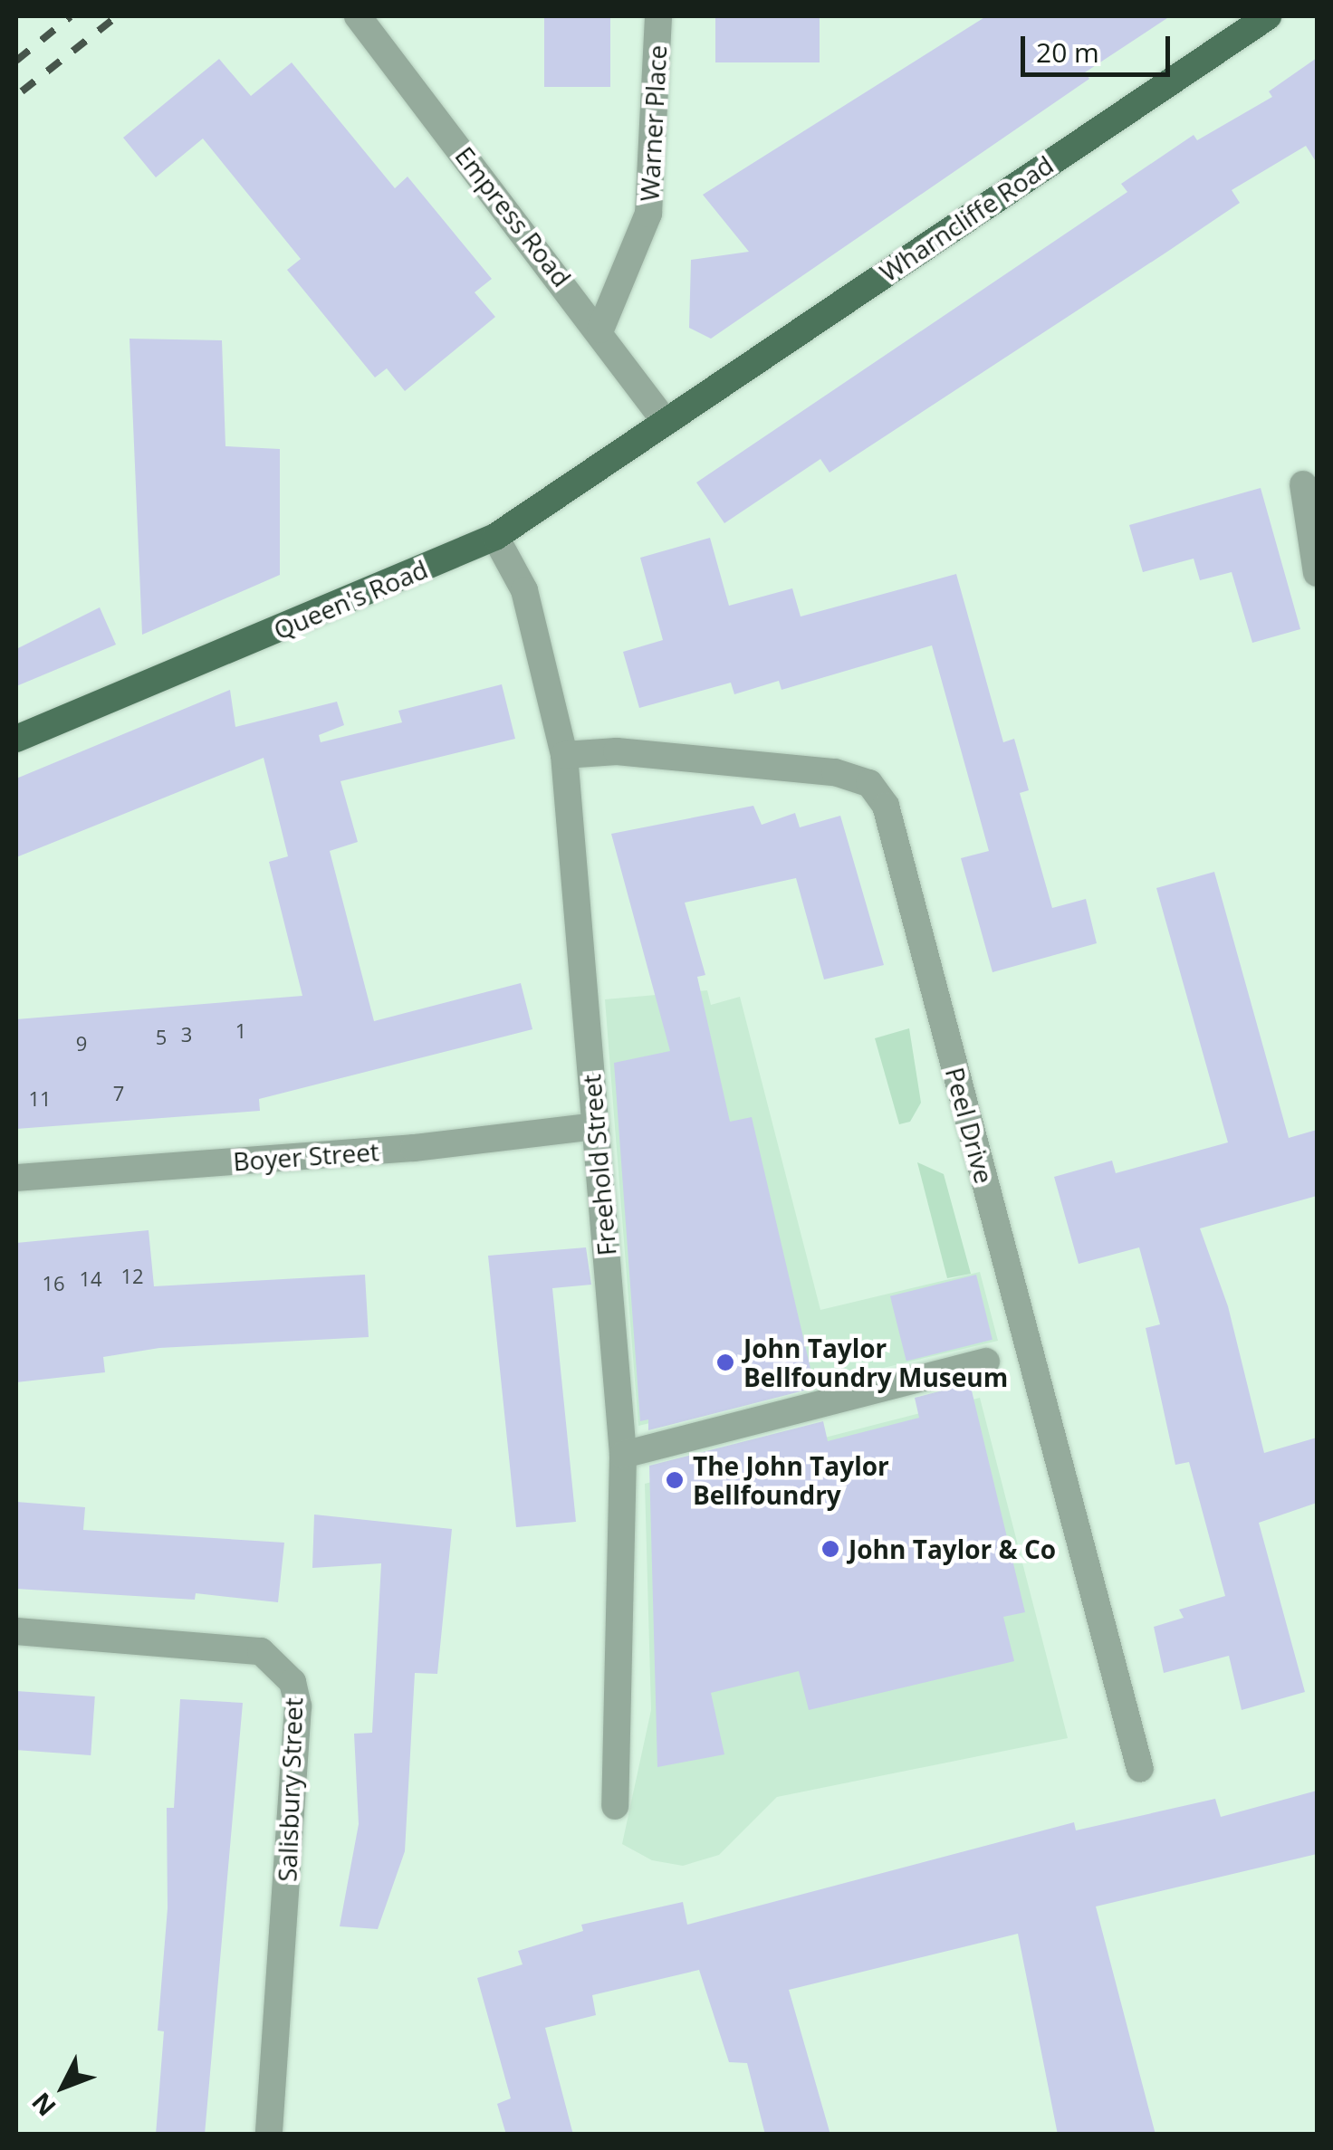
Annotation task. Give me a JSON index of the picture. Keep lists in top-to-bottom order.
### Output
{
  "streets": {
    "main road": ["Wharncliffe Road", "Queen's Road"],
    "street": [
      "Warner Place",
      "Empress Road",
      "Peel Drive",
      "Boyer Street",
      "Freehold Street",
      "Salisbury Street"
    ]
  },
  "crossings": [
    ["Warner Place", "Empress Road"],
    ["Empress Road", "Wharncliffe Road"],
    ["Empress Road", "Queen's Road"],
    ["Wharncliffe Road", "Queen's Road"],
    ["Queen's Road", "Freehold Street"],
    ["Peel Drive", "Freehold Street"],
    ["Boyer Street", "Freehold Street"]
  ],
  "places": ["John Taylor Bellfoundry Museum", "The John Taylor Bellfoundry", "John Taylor & Co"],
  "house_numbers": [
    "1",
    "3",
    "5",
    "9",
    "7",
    "11",
    "12",
    "14",
    "16"
  ],
  "scale_bar": "20 m",
  "north": "bottom left"
}
